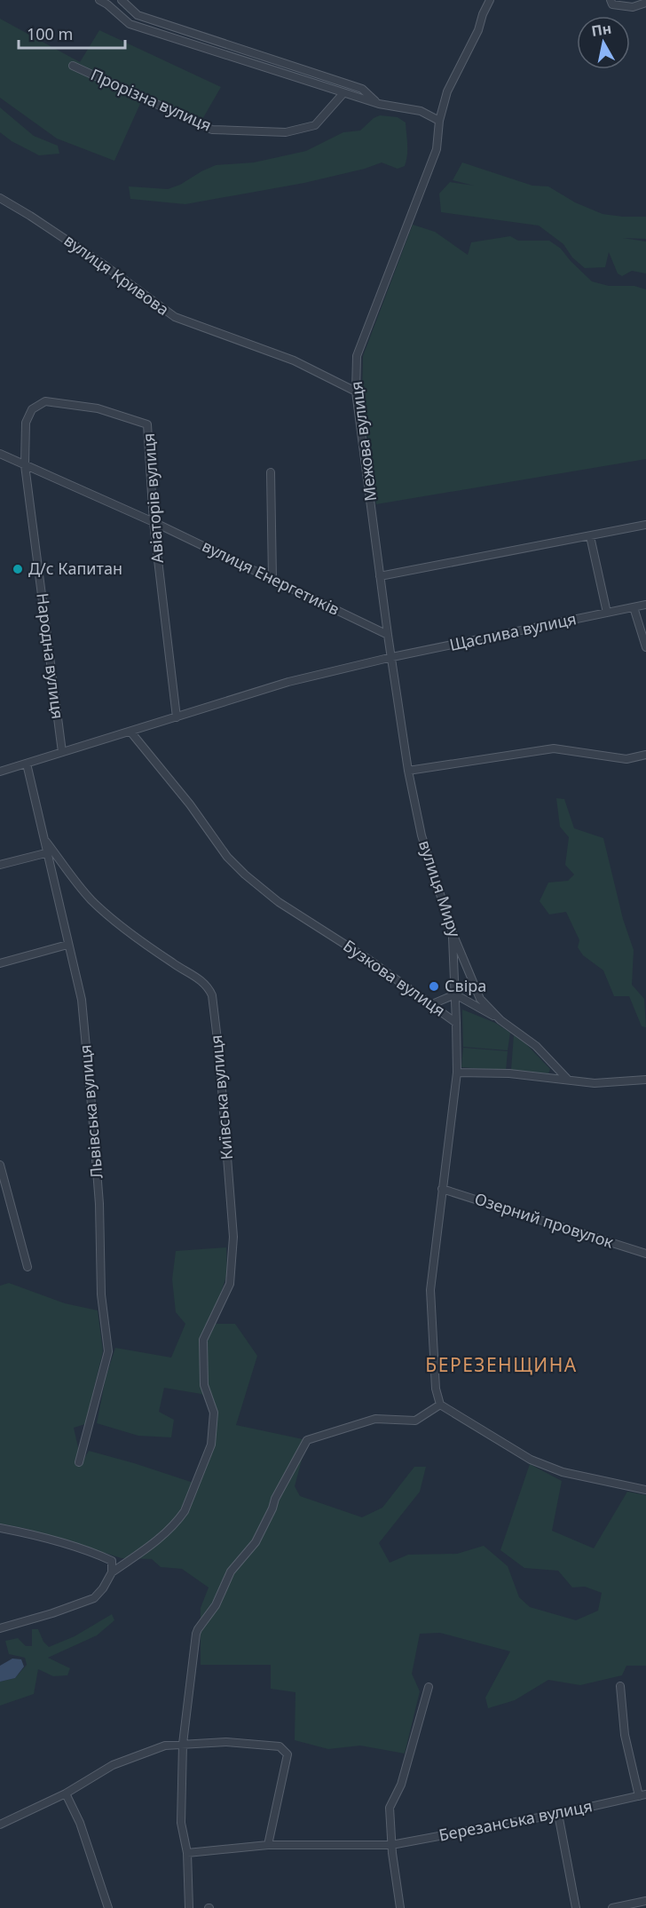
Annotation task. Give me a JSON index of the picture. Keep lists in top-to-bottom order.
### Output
{
  "streets": {
    "street": [
      "Прорізна вулиця",
      "вулиця Кривова",
      "Межова вулиця",
      "Авіаторів вулиця",
      "вулиця Енергетиків",
      "Щаслива вулиця",
      "Народна вулиця",
      "вулиця Миру",
      "Бузкова вулиця",
      "Київська вулиця",
      "Львівська вулиця",
      "Озерний провулок",
      "Березанська вулиця"
    ]
  },
  "crossings": [
    ["вулиця Кривова", "Межова вулиця"],
    ["Межова вулиця", "вулиця Енергетиків"],
    ["Межова вулиця", "Щаслива вулиця"],
    ["Межова вулиця", "вулиця Миру"],
    ["Авіаторів вулиця", "вулиця Енергетиків"],
    ["Авіаторів вулиця", "Щаслива вулиця"],
    ["Авіаторів вулиця", "Народна вулиця"],
    ["вулиця Енергетиків", "Народна вулиця"],
    ["Щаслива вулиця", "Народна вулиця"],
    ["Щаслива вулиця", "вулиця Миру"],
    ["Щаслива вулиця", "Бузкова вулиця"],
    ["Щаслива вулиця", "Львівська вулиця"],
    ["Бузкова вулиця", "Озерний провулок"],
    ["Київська вулиця", "Львівська вулиця"]
  ],
  "districts": ["БЕРЕЗЕНЩИНА"],
  "places": ["Д/с Капитан", "Свіра"],
  "scale_bar": "100 m",
  "north": "top"
}
